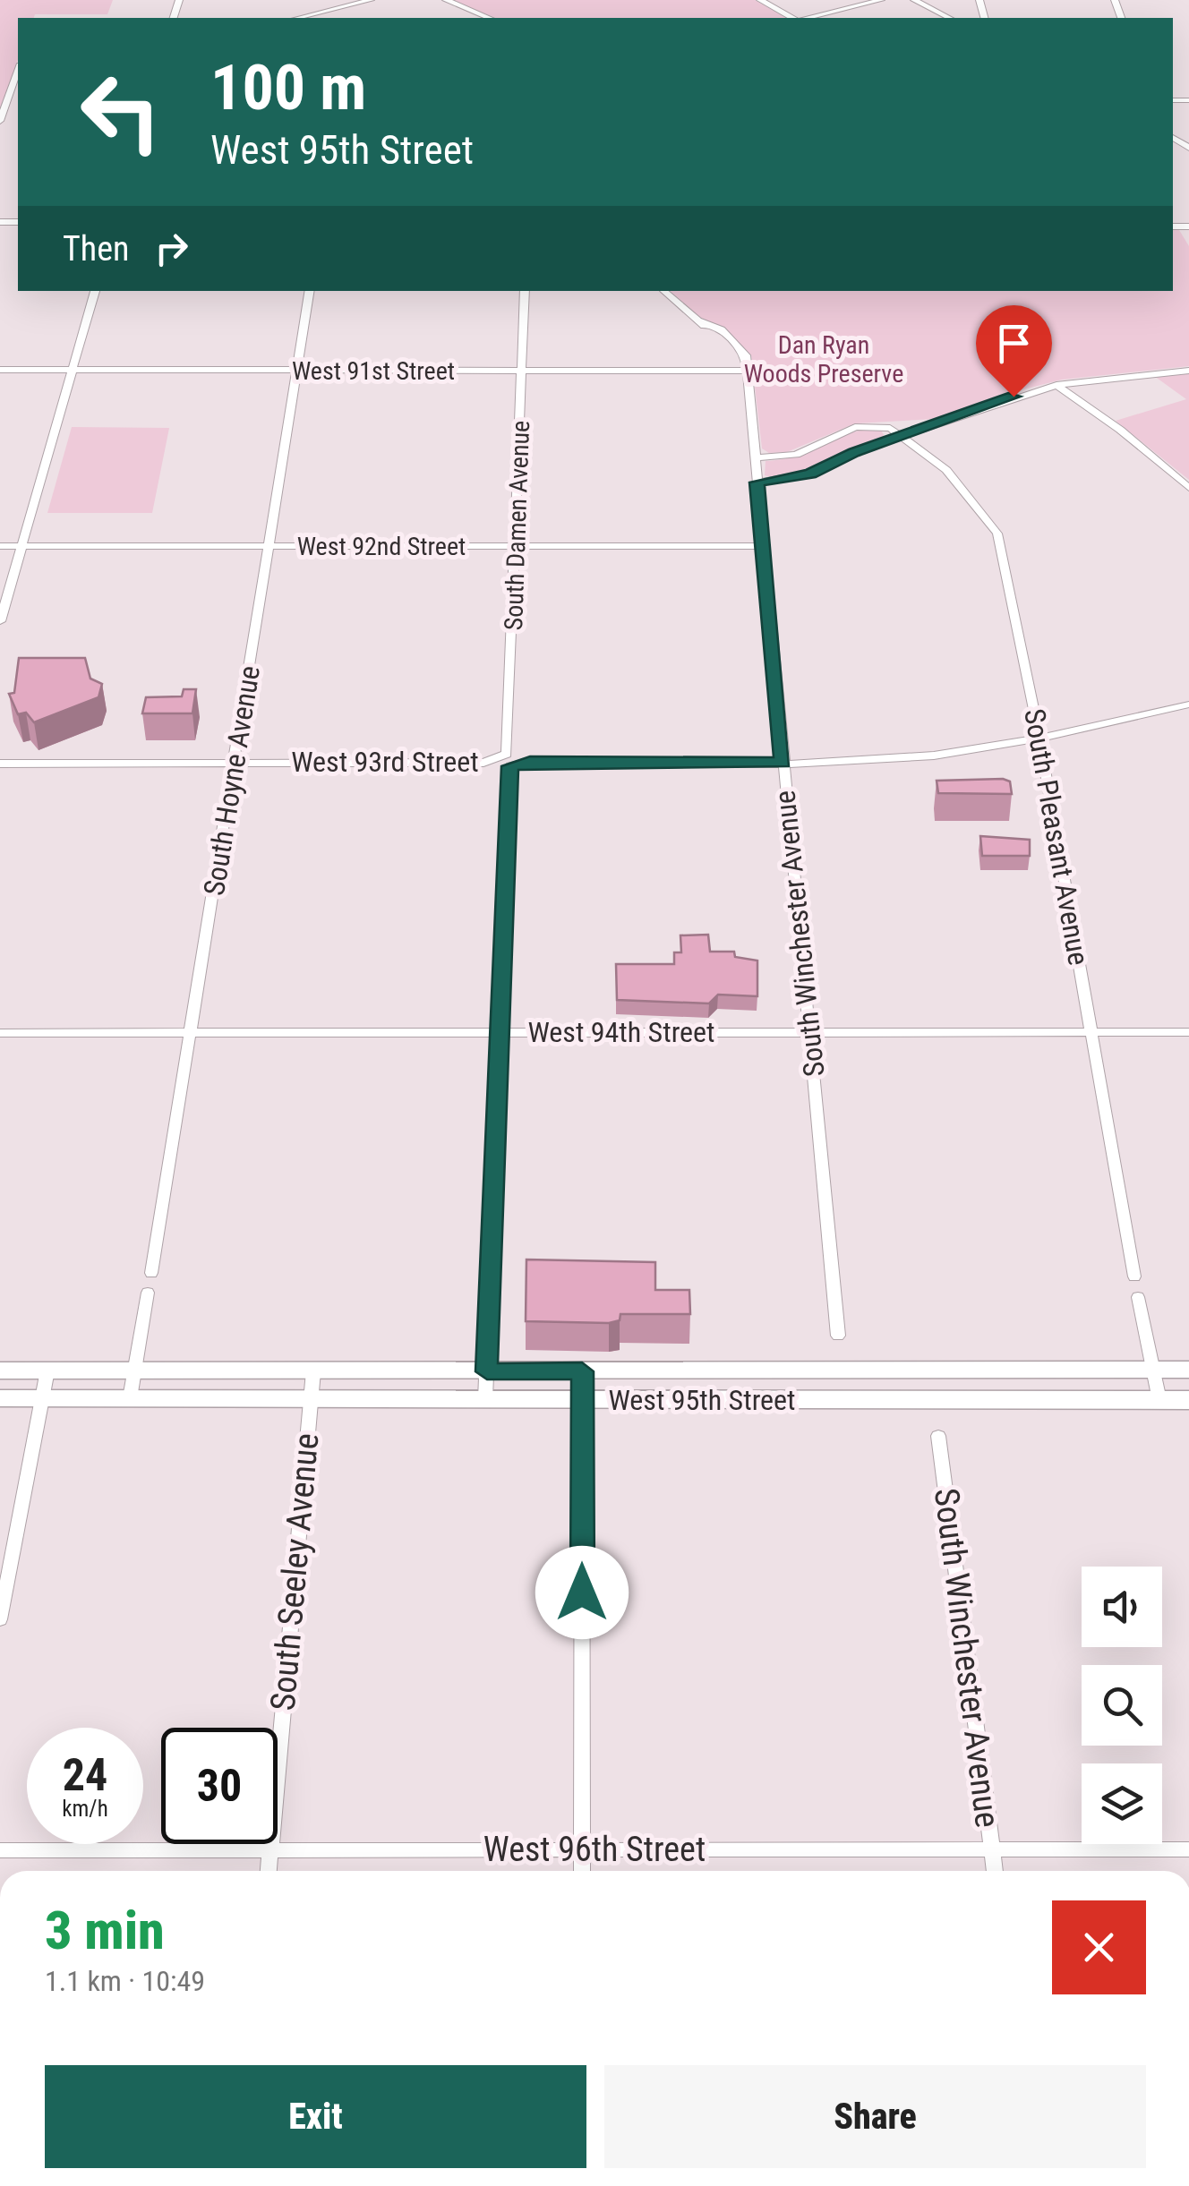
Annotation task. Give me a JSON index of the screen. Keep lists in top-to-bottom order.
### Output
{
  "streets": {
    "main road": ["West 95th Street"],
    "street": [
      "West 91st Street",
      "South Damen Avenue",
      "West 92nd Street",
      "West 93rd Street",
      "South Hoyne Avenue",
      "South Pleasant Avenue",
      "South Winchester Avenue",
      "West 94th Street",
      "South Seeley Avenue",
      "West 96th Street"
    ]
  },
  "crossings": [
    ["West 91st Street", "South Damen Avenue"],
    ["West 91st Street", "South Hoyne Avenue"],
    ["West 91st Street", "South Winchester Avenue"],
    ["South Damen Avenue", "West 92nd Street"],
    ["South Damen Avenue", "West 93rd Street"],
    ["South Damen Avenue", "West 94th Street"],
    ["South Damen Avenue", "West 95th Street"],
    ["West 92nd Street", "South Hoyne Avenue"],
    ["West 92nd Street", "South Winchester Avenue"],
    ["West 93rd Street", "South Hoyne Avenue"],
    ["West 93rd Street", "South Pleasant Avenue"],
    ["West 93rd Street", "South Winchester Avenue"],
    ["South Hoyne Avenue", "West 94th Street"],
    ["South Pleasant Avenue", "West 94th Street"],
    ["South Winchester Avenue", "West 94th Street"],
    ["South Winchester Avenue", "West 96th Street"],
    ["West 95th Street", "South Seeley Avenue"],
    ["South Seeley Avenue", "West 96th Street"]
  ],
  "parks": ["Dan Ryan Woods Preserve"],
  "page": {
    "turn": ["100 m", "West 95th Street"],
    "then": "Then",
    "speed": "24 km/h",
    "limit": "30",
    "heading": ["3 min", "1.1 km · 10:49"],
    "buttons": ["Exit", "Share"]
  }
}
